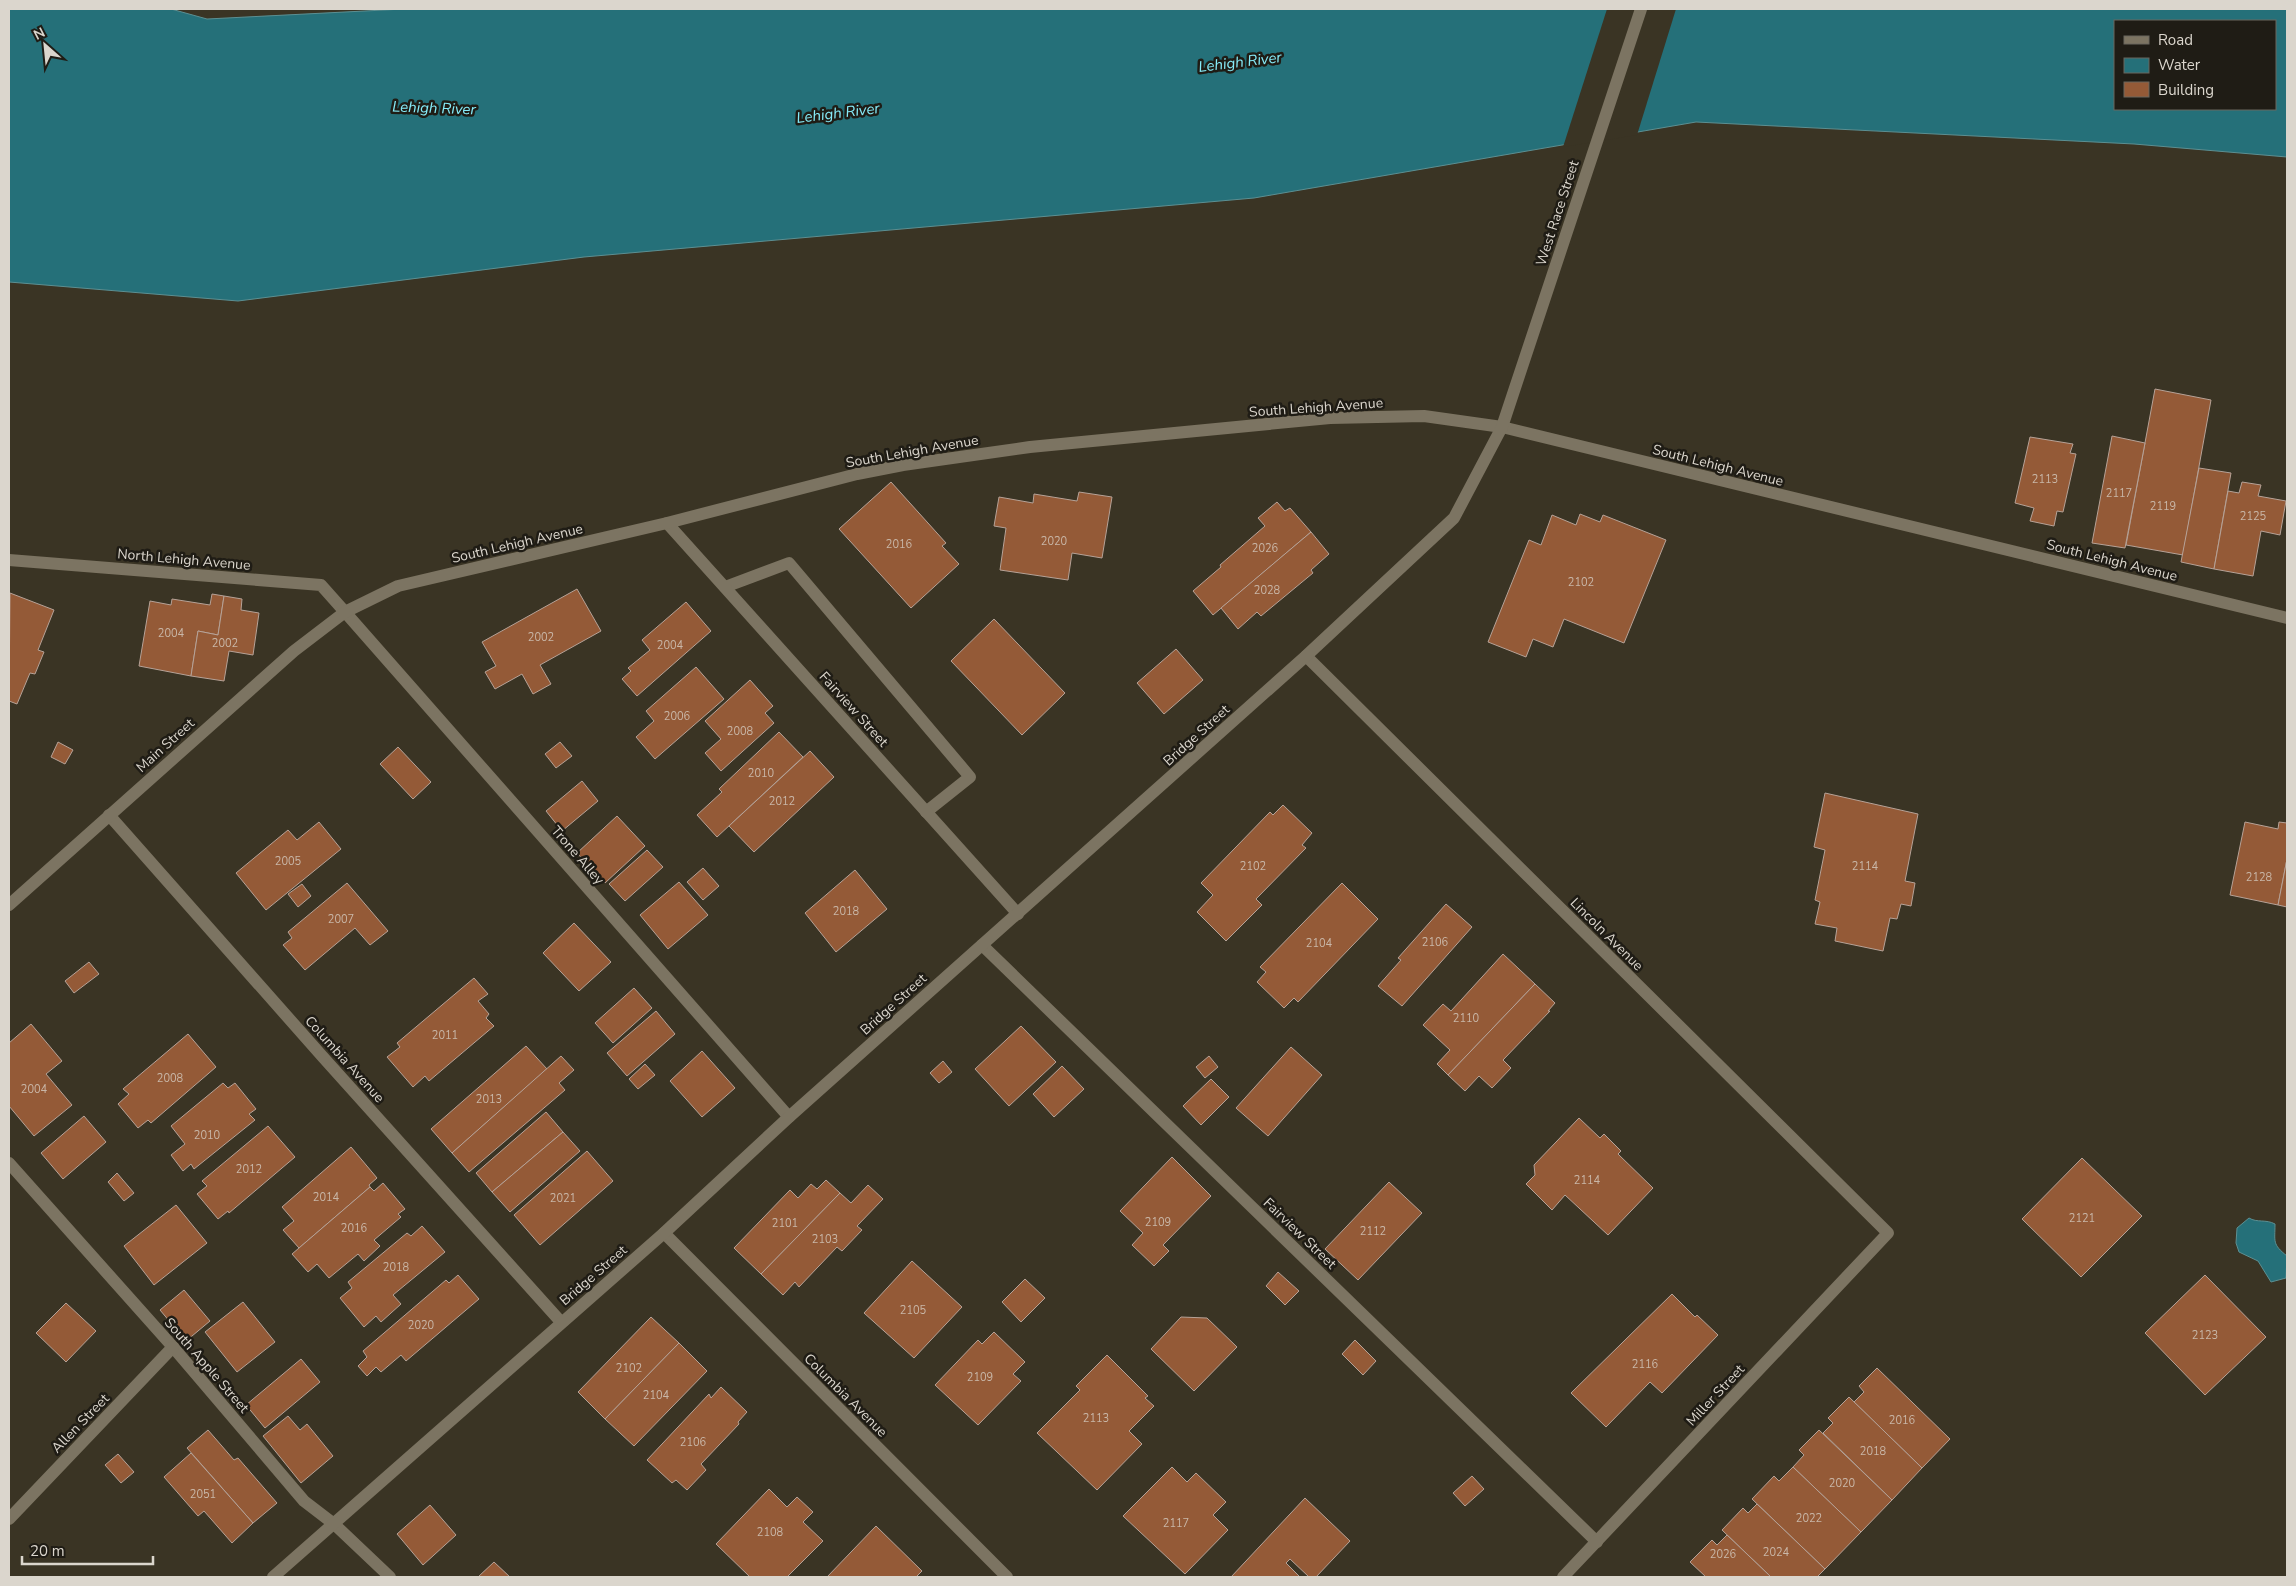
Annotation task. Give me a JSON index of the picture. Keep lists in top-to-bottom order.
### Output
{
  "streets": {
    "street": [
      "West Race Street",
      "South Lehigh Avenue",
      "North Lehigh Avenue",
      "Fairview Street",
      "Bridge Street",
      "Main Street",
      "Trone Alley",
      "Lincoln Avenue",
      "Columbia Avenue",
      "South Apple Street",
      "Miller Street",
      "Allen Street"
    ]
  },
  "crossings": [
    ["West Race Street", "South Lehigh Avenue"],
    ["West Race Street", "Bridge Street"],
    ["South Lehigh Avenue", "North Lehigh Avenue"],
    ["South Lehigh Avenue", "Fairview Street"],
    ["South Lehigh Avenue", "Bridge Street"],
    ["South Lehigh Avenue", "Main Street"],
    ["South Lehigh Avenue", "Trone Alley"],
    ["North Lehigh Avenue", "Main Street"],
    ["North Lehigh Avenue", "Trone Alley"],
    ["Fairview Street", "Bridge Street"],
    ["Fairview Street", "Miller Street"],
    ["Bridge Street", "Trone Alley"],
    ["Bridge Street", "Lincoln Avenue"],
    ["Bridge Street", "Columbia Avenue"],
    ["Bridge Street", "South Apple Street"],
    ["Main Street", "Trone Alley"],
    ["Main Street", "Columbia Avenue"],
    ["Lincoln Avenue", "Miller Street"],
    ["South Apple Street", "Allen Street"]
  ],
  "water": ["Lehigh River"],
  "house_numbers": [
    "2113",
    "2117",
    "2119",
    "2125",
    "2020",
    "2016",
    "2026",
    "2102",
    "2028",
    "2004",
    "2002",
    "2002",
    "2004",
    "2006",
    "2008",
    "2010",
    "2012",
    "2005",
    "2102",
    "2114",
    "2128",
    "2018",
    "2007",
    "2106",
    "2104",
    "2110",
    "2011",
    "2008",
    "2004",
    "2013",
    "2010",
    "2012",
    "2114",
    "2014",
    "2021",
    "2121",
    "2109",
    "2101",
    "2016",
    "2112",
    "2103",
    "2018",
    "2105",
    "2020",
    "2123",
    "2116",
    "2102",
    "2109",
    "2104",
    "2113",
    "2016",
    "2106",
    "2018",
    "2020",
    "2051",
    "2022",
    "2117",
    "2108",
    "2024",
    "2026"
  ],
  "legend": ["Road", "Water", "Building"],
  "scale_bar": "20 m",
  "north": "top left"
}
